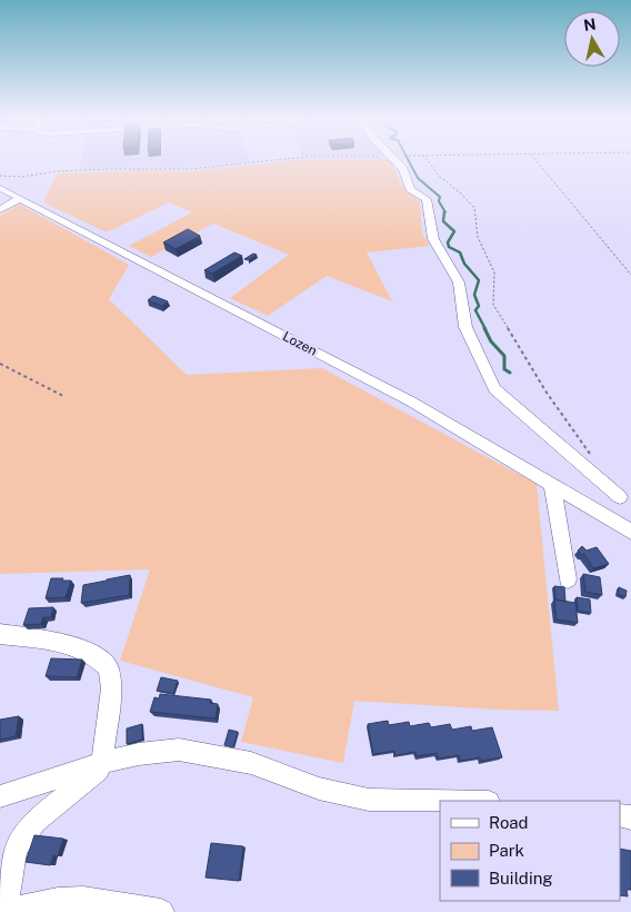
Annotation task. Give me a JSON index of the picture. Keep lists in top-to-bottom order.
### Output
{
  "streets": {
    "street": ["Lozen"]
  },
  "legend": ["Road", "Park", "Building"],
  "north": "top"
}
